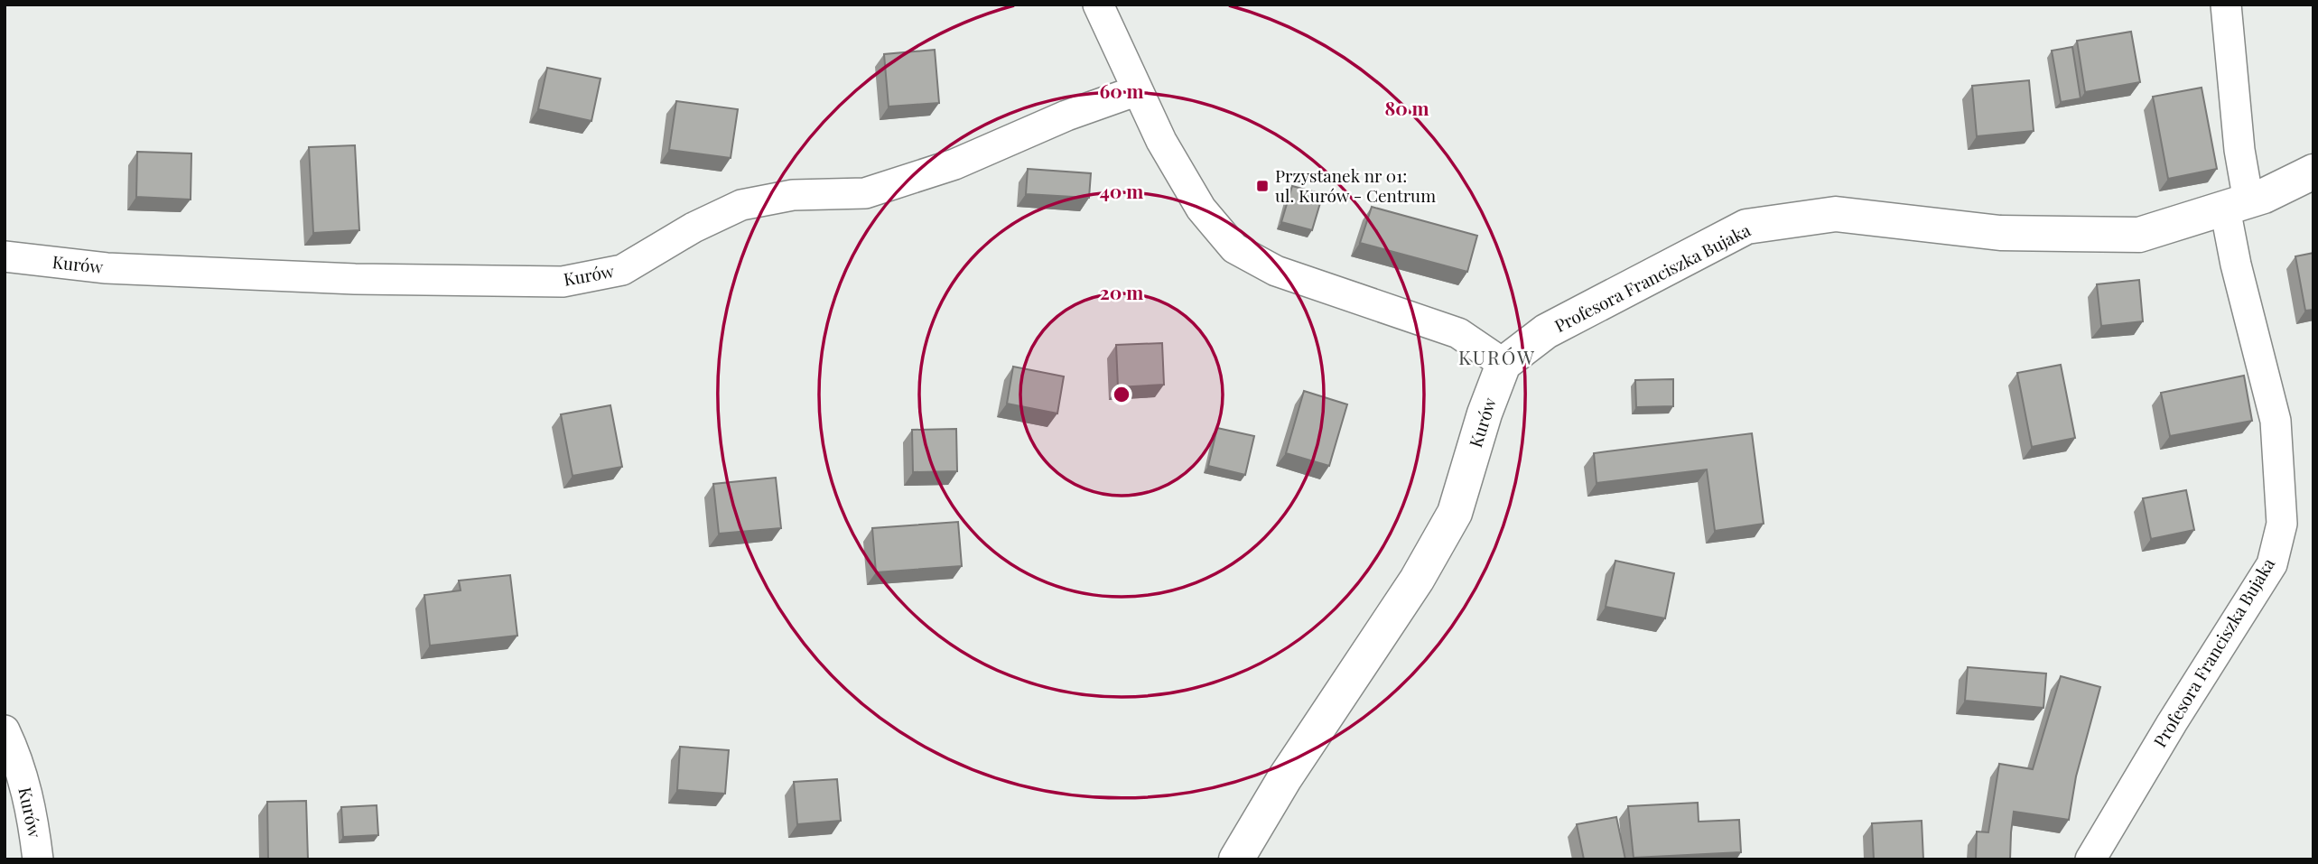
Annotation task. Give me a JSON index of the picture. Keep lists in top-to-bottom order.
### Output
{
  "streets": {
    "street": ["Kurów", "Profesora Franciszka Bujaka"]
  },
  "crossings": [
    ["Kurów", "Profesora Franciszka Bujaka"]
  ],
  "districts": ["KURÓW"],
  "places": {
    "transit": ["Przystanek nr 01: ul. Kurów - Centrum"]
  },
  "rings": [
    "60 m",
    "80 m",
    "40 m",
    "20 m"
  ]
}
